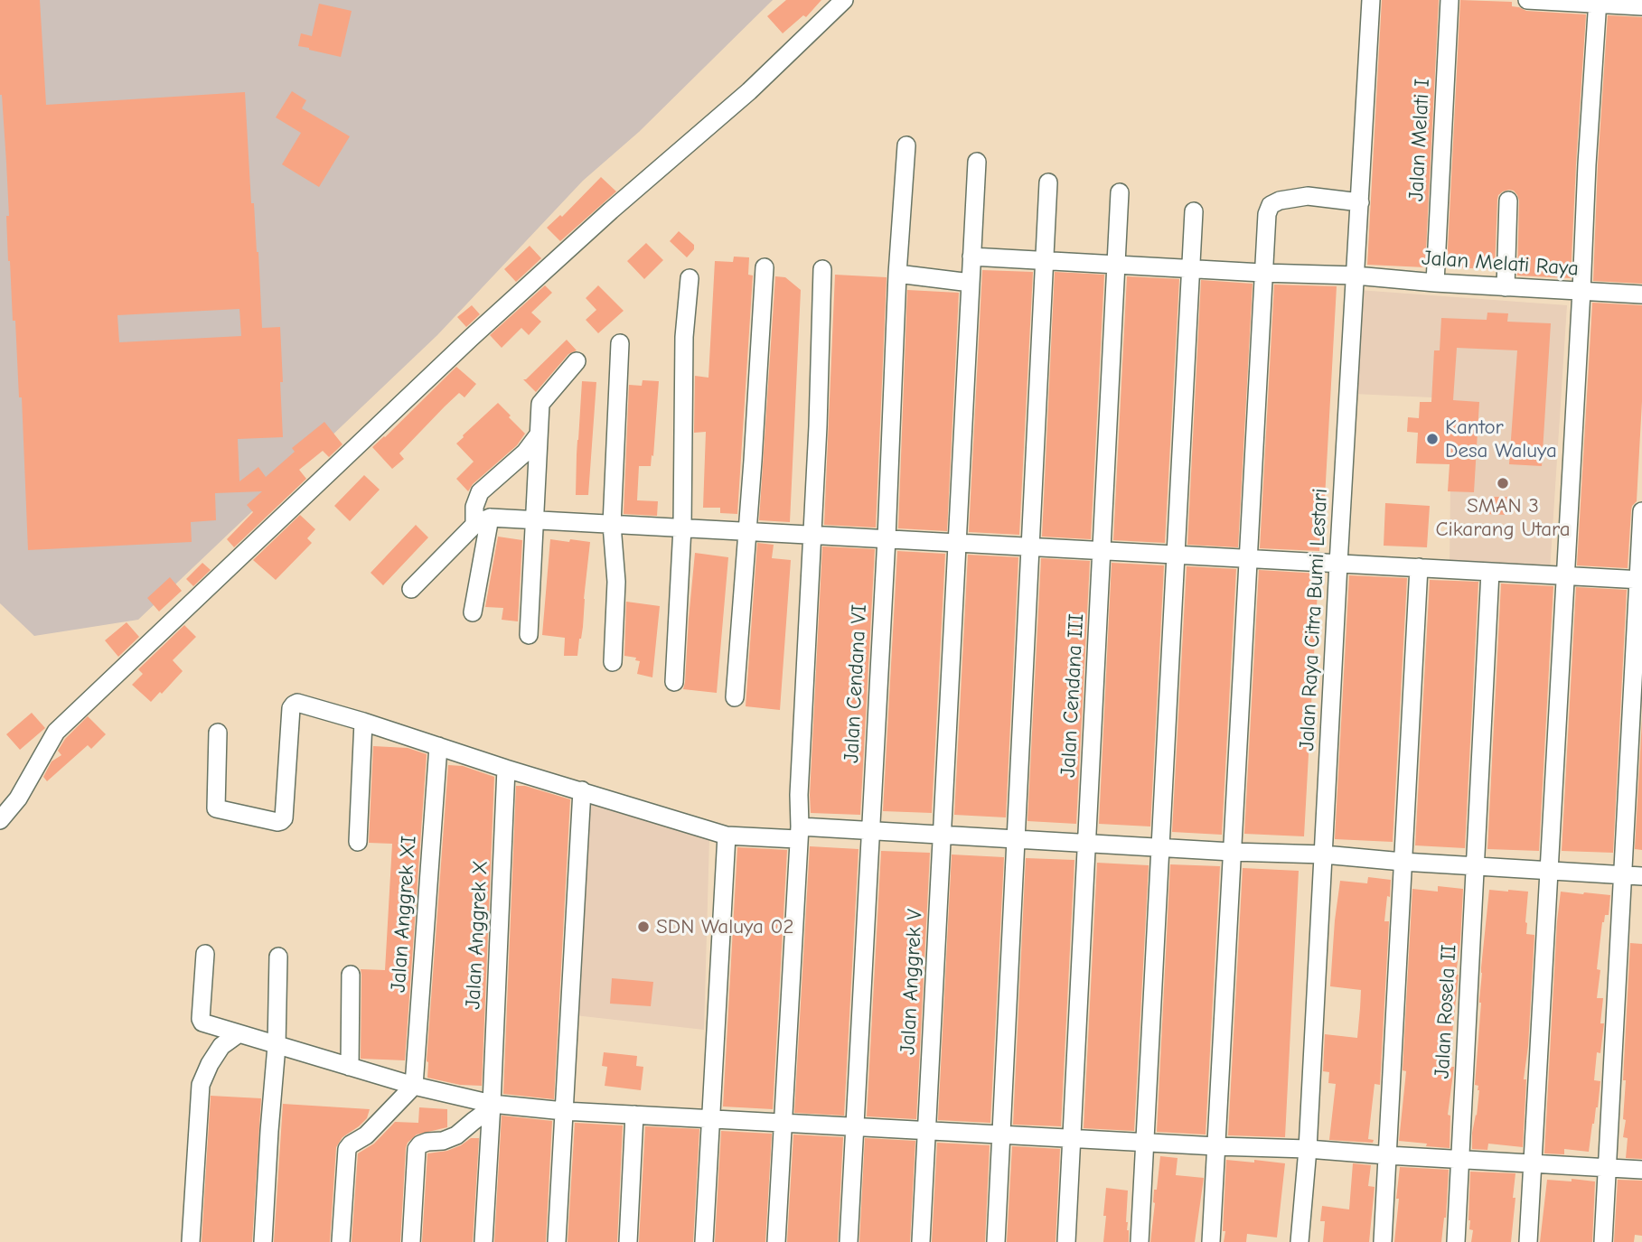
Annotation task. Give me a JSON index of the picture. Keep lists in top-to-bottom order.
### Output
{
  "streets": {
    "street": [
      "Jalan Melati I",
      "Jalan Melati Raya",
      "Jalan Raya Citra Bumi Lestari",
      "Jalan Cendana VI",
      "Jalan Cendana III",
      "Jalan Anggrek XI",
      "Jalan Anggrek X",
      "Jalan Anggrek V",
      "Jalan Rosela II"
    ]
  },
  "crossings": [
    ["Jalan Melati I", "Jalan Melati Raya"],
    ["Jalan Melati Raya", "Jalan Raya Citra Bumi Lestari"],
    ["Jalan Melati Raya", "Jalan Cendana III"],
    ["Jalan Melati Raya", "Jalan Anggrek V"]
  ],
  "places": ["Kantor Desa Waluya", "SMAN 3 Cikarang Utara", "SDN Waluya 02"]
}
